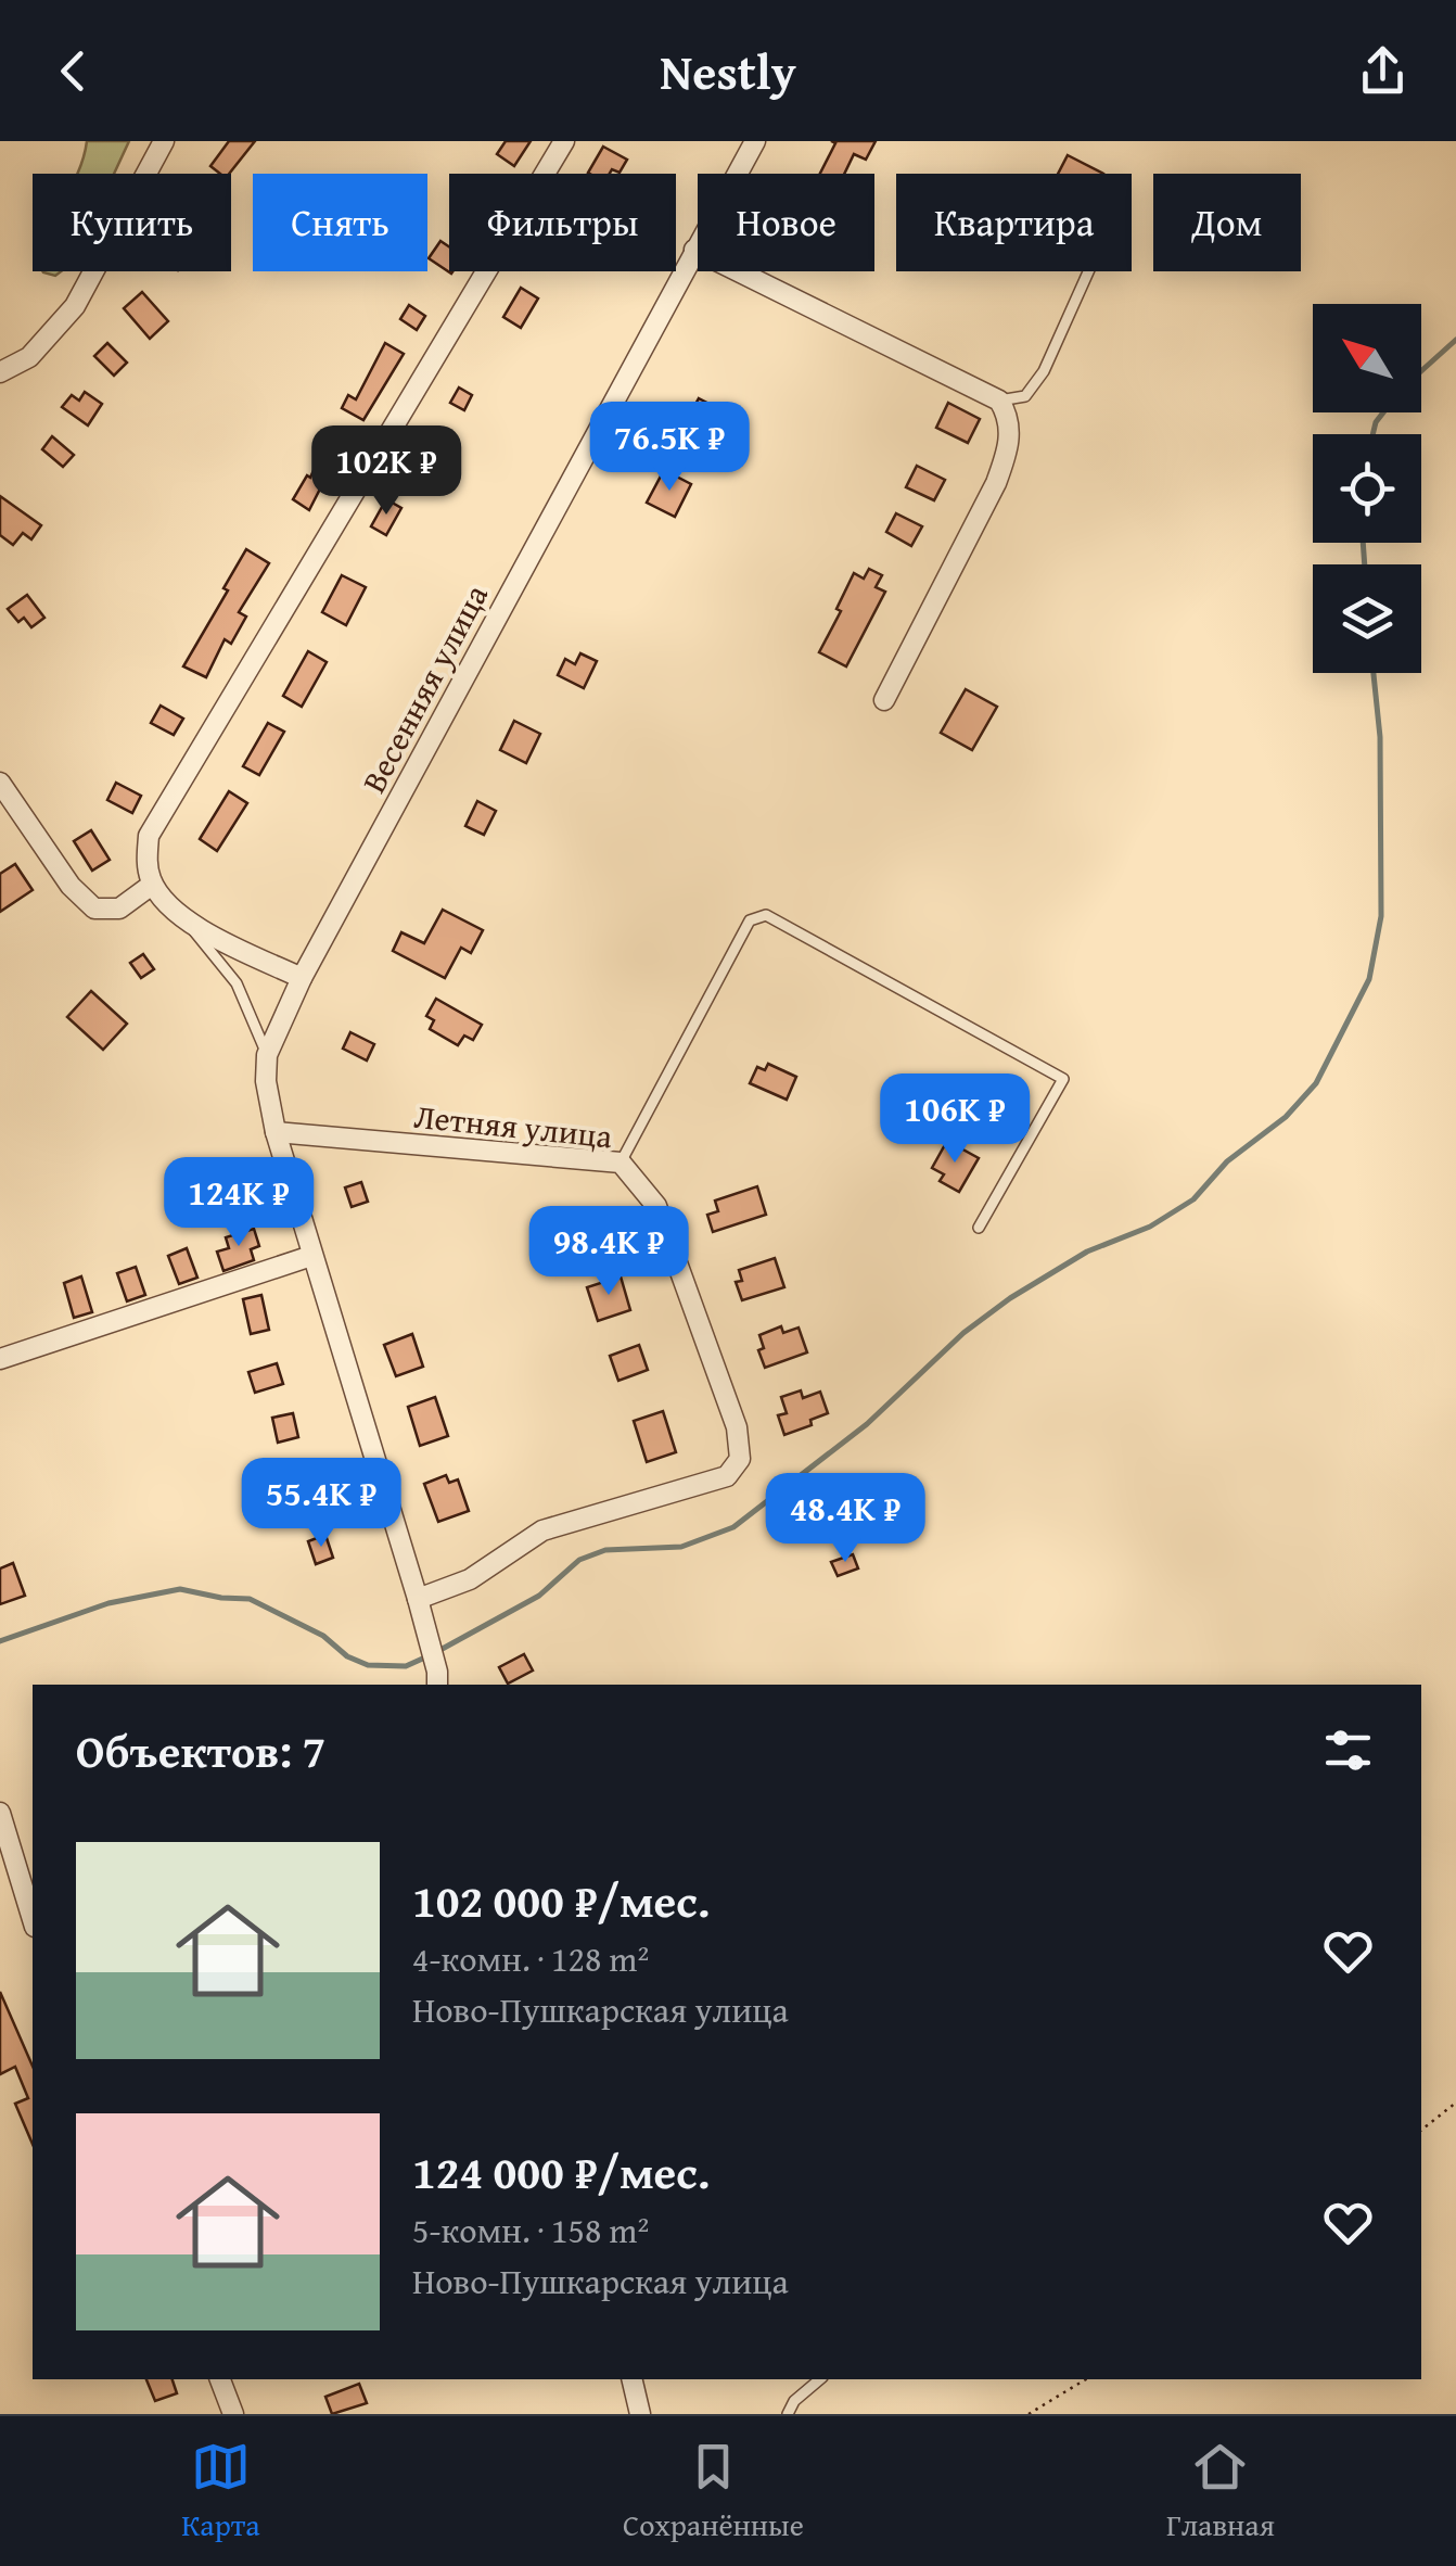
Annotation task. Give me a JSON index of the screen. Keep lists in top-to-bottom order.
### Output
{
  "streets": {
    "street": ["Весенняя улица", "Летняя улица"]
  },
  "north": "top left",
  "page": {
    "header": "Nestly",
    "chip": [
      "Купить",
      "Снять",
      "Фильтры",
      "Новое",
      "Квартира",
      "Дом"
    ],
    "price": [
      "76.5K ₽",
      "102K ₽",
      "106K ₽",
      "124K ₽",
      "98.4K ₽",
      "55.4K ₽",
      "48.4K ₽"
    ],
    "heading": "Объектов: 7",
    "list": [
      {
        "name": "102 000 ₽/мес.",
        "note": "4-комн. · 128 m² · Ново-Пушкарская улица"
      },
      {
        "name": "124 000 ₽/мес.",
        "note": "5-комн. · 158 m² · Ново-Пушкарская улица"
      }
    ],
    "tabs": ["Карта", "Сохранённые", "Главная"]
  }
}
